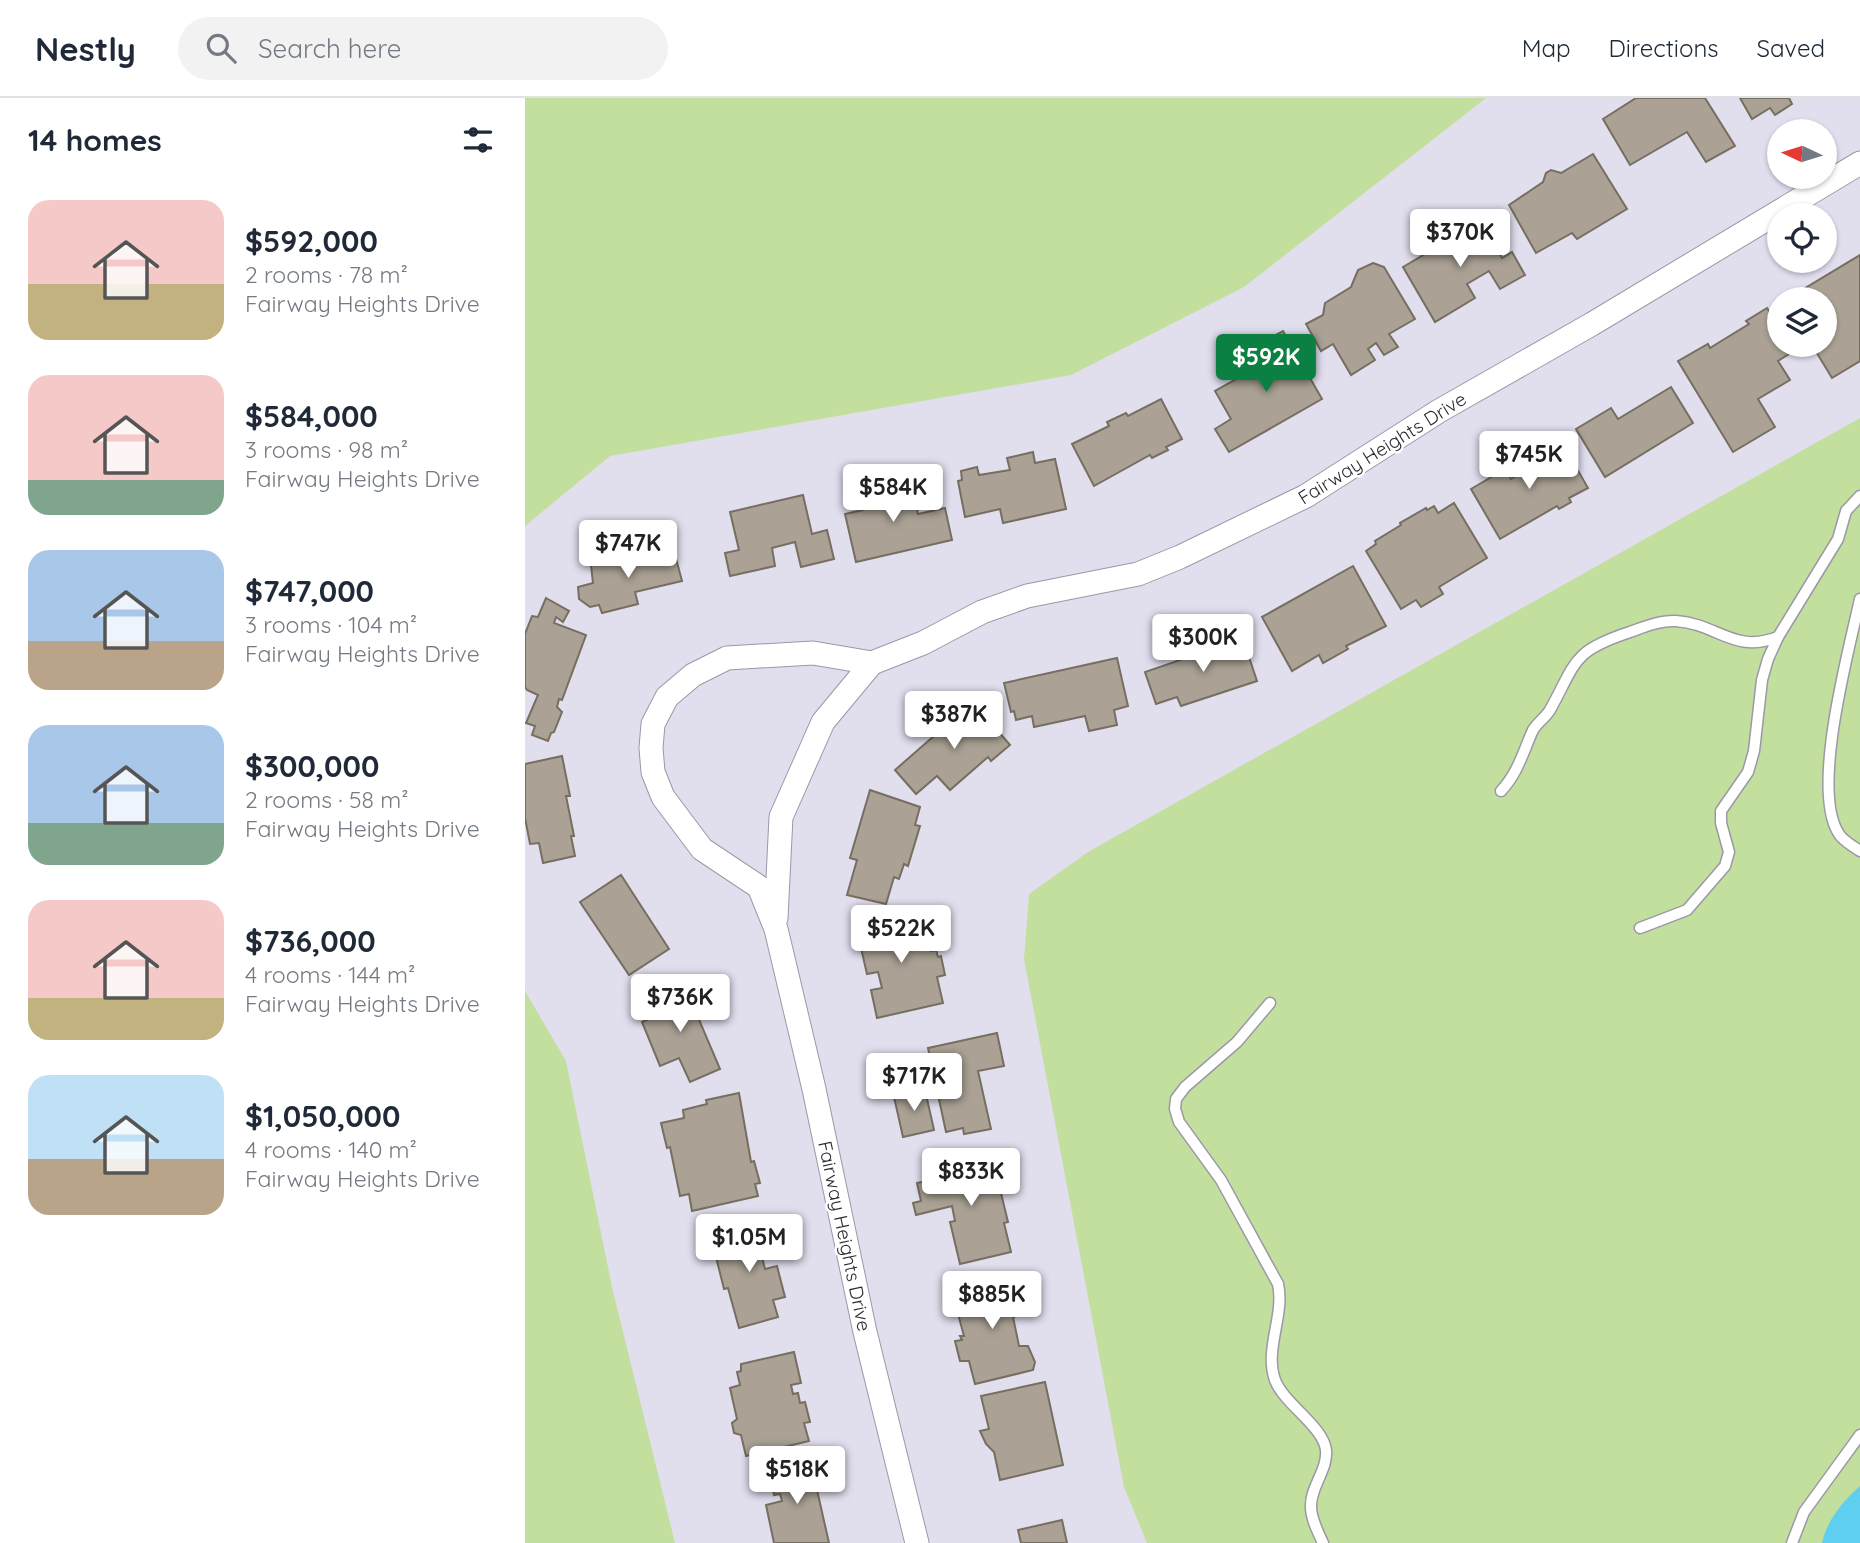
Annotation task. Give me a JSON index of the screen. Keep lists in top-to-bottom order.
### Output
{
  "streets": {
    "street": ["Fairway Heights Drive"]
  },
  "north": "left",
  "page": {
    "header": "Nestly",
    "search": "Search here",
    "nav": ["Map", "Directions", "Saved"],
    "heading": "14 homes",
    "list": [
      {
        "name": "$592,000",
        "note": "2 rooms · 78 m² · Fairway Heights Drive"
      },
      {
        "name": "$584,000",
        "note": "3 rooms · 98 m² · Fairway Heights Drive"
      },
      {
        "name": "$747,000",
        "note": "3 rooms · 104 m² · Fairway Heights Drive"
      },
      {
        "name": "$300,000",
        "note": "2 rooms · 58 m² · Fairway Heights Drive"
      },
      {
        "name": "$736,000",
        "note": "4 rooms · 144 m² · Fairway Heights Drive"
      },
      {
        "name": "$1,050,000",
        "note": "4 rooms · 140 m² · Fairway Heights Drive"
      }
    ],
    "price": [
      "$370K",
      "$592K",
      "$745K",
      "$584K",
      "$747K",
      "$300K",
      "$387K",
      "$522K",
      "$736K",
      "$717K",
      "$833K",
      "$1.05M",
      "$885K",
      "$518K"
    ]
  }
}
